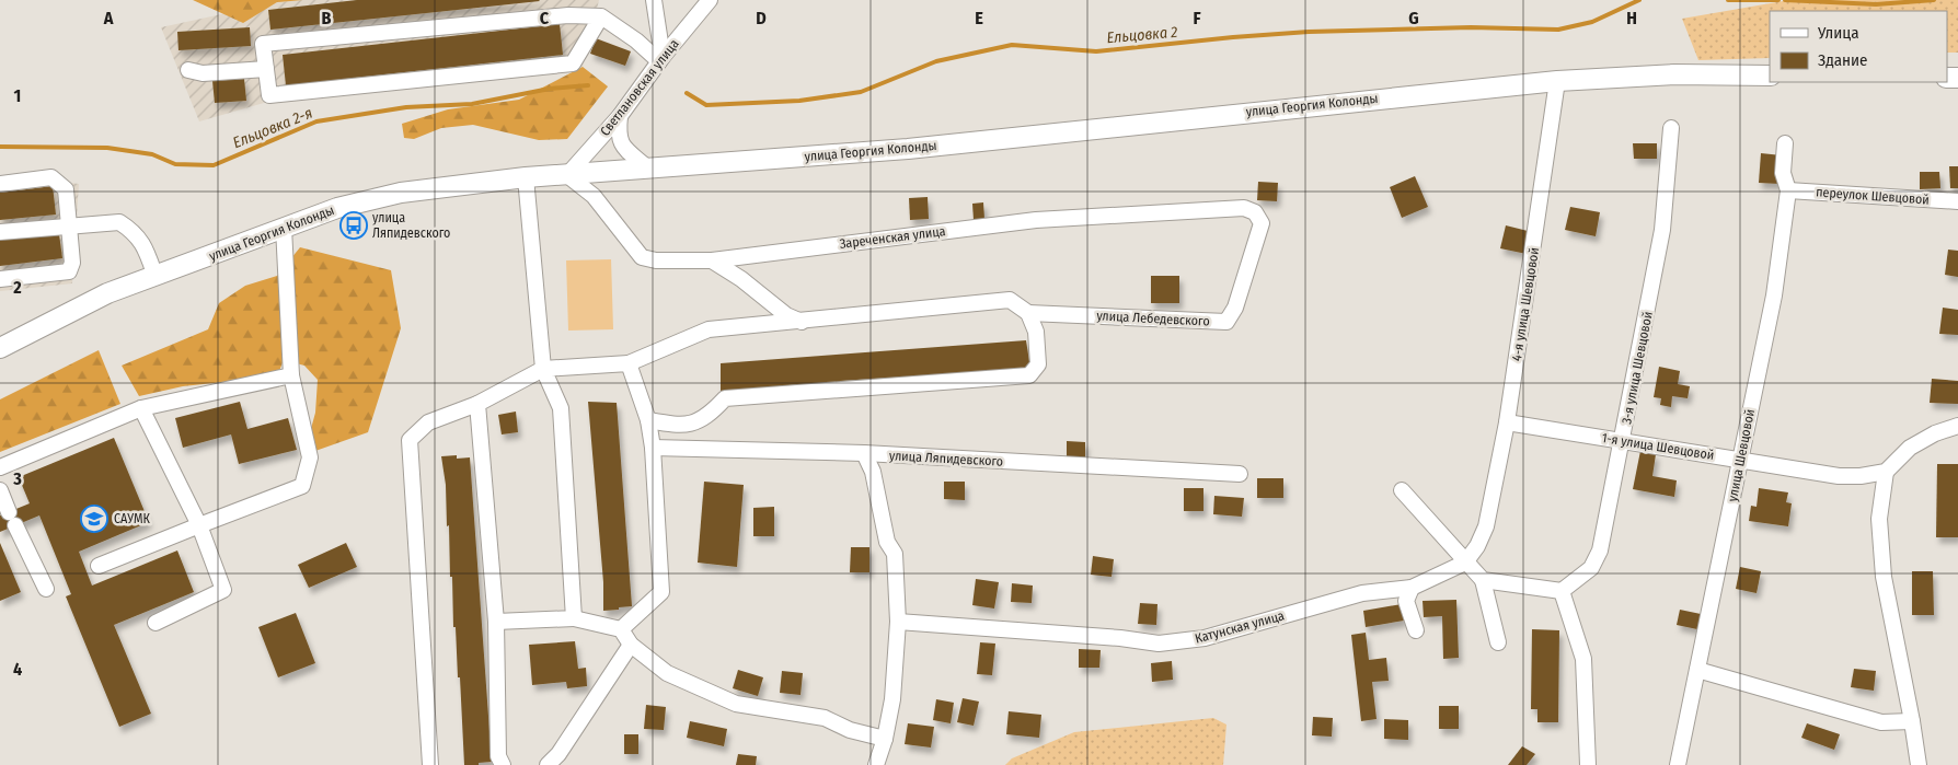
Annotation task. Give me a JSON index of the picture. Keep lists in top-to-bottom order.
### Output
{
  "streets": {
    "main road": ["улица Георгия Колонды"],
    "street": [
      "Светлановская улица",
      "переулок Шевцовой",
      "Зареченская улица",
      "4-я улица Шевцовой",
      "улица Лебедевского",
      "3-я улица Шевцовой",
      "1-я улица Шевцовой",
      "улица Шевцовой",
      "улица Ляпидевского",
      "Катунская улица"
    ]
  },
  "crossings": [
    ["Светлановская улица", "улица Георгия Колонды"],
    ["Светлановская улица", "Зареченская улица"],
    ["улица Георгия Колонды", "Зареченская улица"],
    ["улица Георгия Колонды", "4-я улица Шевцовой"],
    ["переулок Шевцовой", "улица Шевцовой"],
    ["Зареченская улица", "улица Лебедевского"],
    ["4-я улица Шевцовой", "1-я улица Шевцовой"],
    ["4-я улица Шевцовой", "Катунская улица"],
    ["3-я улица Шевцовой", "1-я улица Шевцовой"],
    ["1-я улица Шевцовой", "улица Шевцовой"]
  ],
  "water": ["Ельцовка 2", "Ельцовка 2-я"],
  "places": {
    "bus stop": ["улица Ляпидевского"],
    "school or university": ["САУМК"]
  },
  "legend": ["Улица", "Здание"],
  "grid": {
    "columns": [
      "A",
      "B",
      "C",
      "D",
      "E",
      "F",
      "G",
      "H"
    ],
    "rows": [
      "1",
      "2",
      "3",
      "4"
    ]
  }
}
